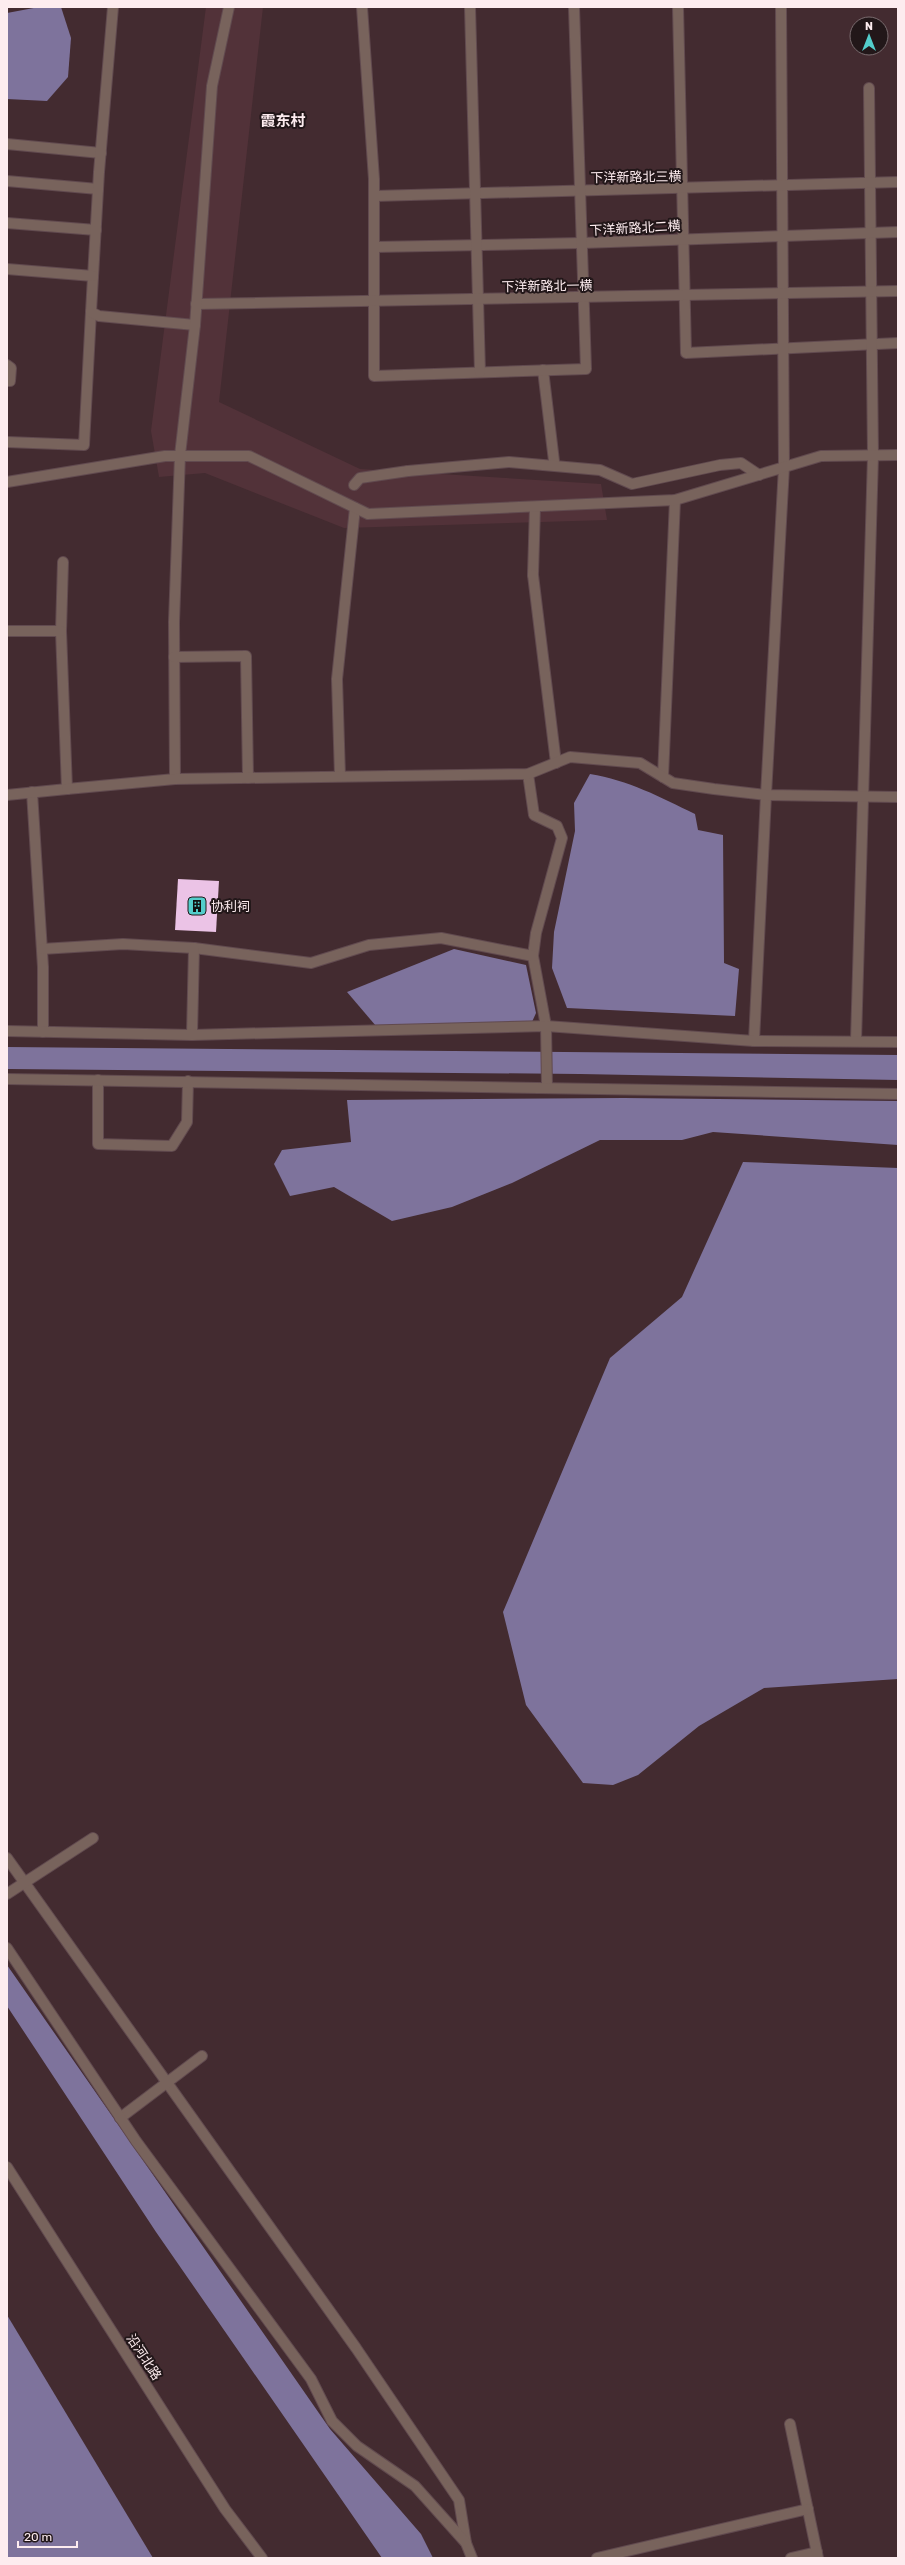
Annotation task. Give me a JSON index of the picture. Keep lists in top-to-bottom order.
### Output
{
  "streets": {
    "street": [
      "下洋新路北三横",
      "下洋新路北二横",
      "下洋新路北一横",
      "沿河北路"
    ]
  },
  "districts": ["霞东村"],
  "places": {
    "building": ["协利祠"]
  },
  "scale_bar": "20 m",
  "north": "top"
}
